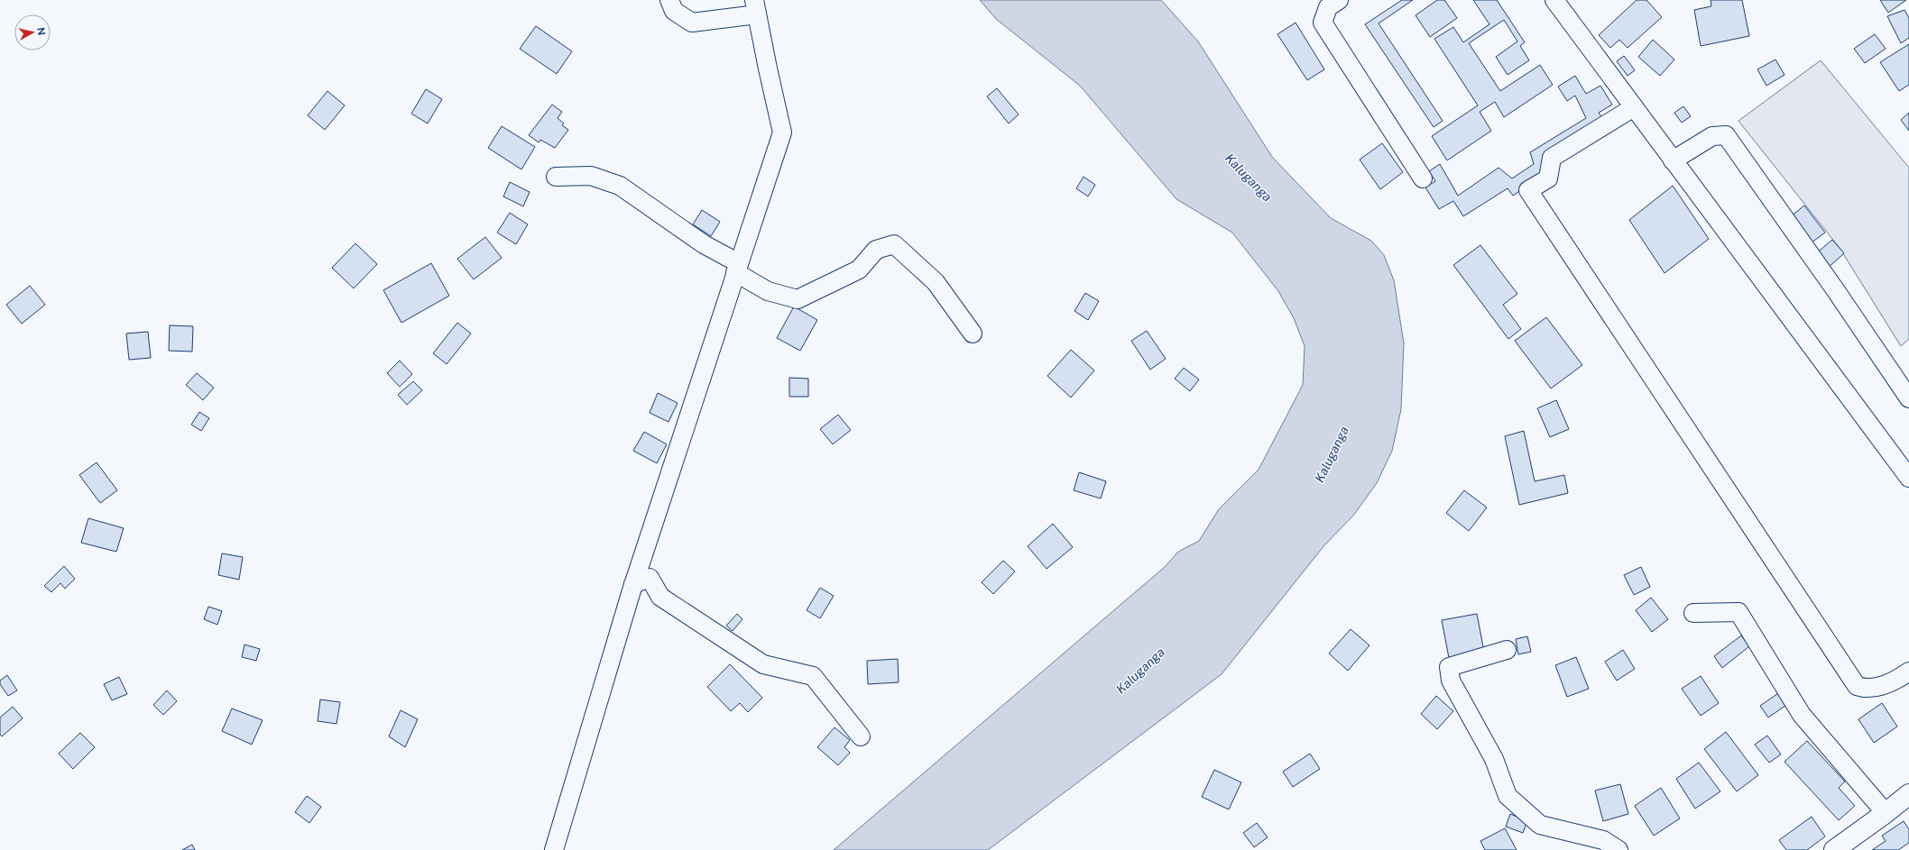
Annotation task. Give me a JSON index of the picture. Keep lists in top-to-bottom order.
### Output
{
  "water": ["Kaluganga"],
  "north": "right"
}
